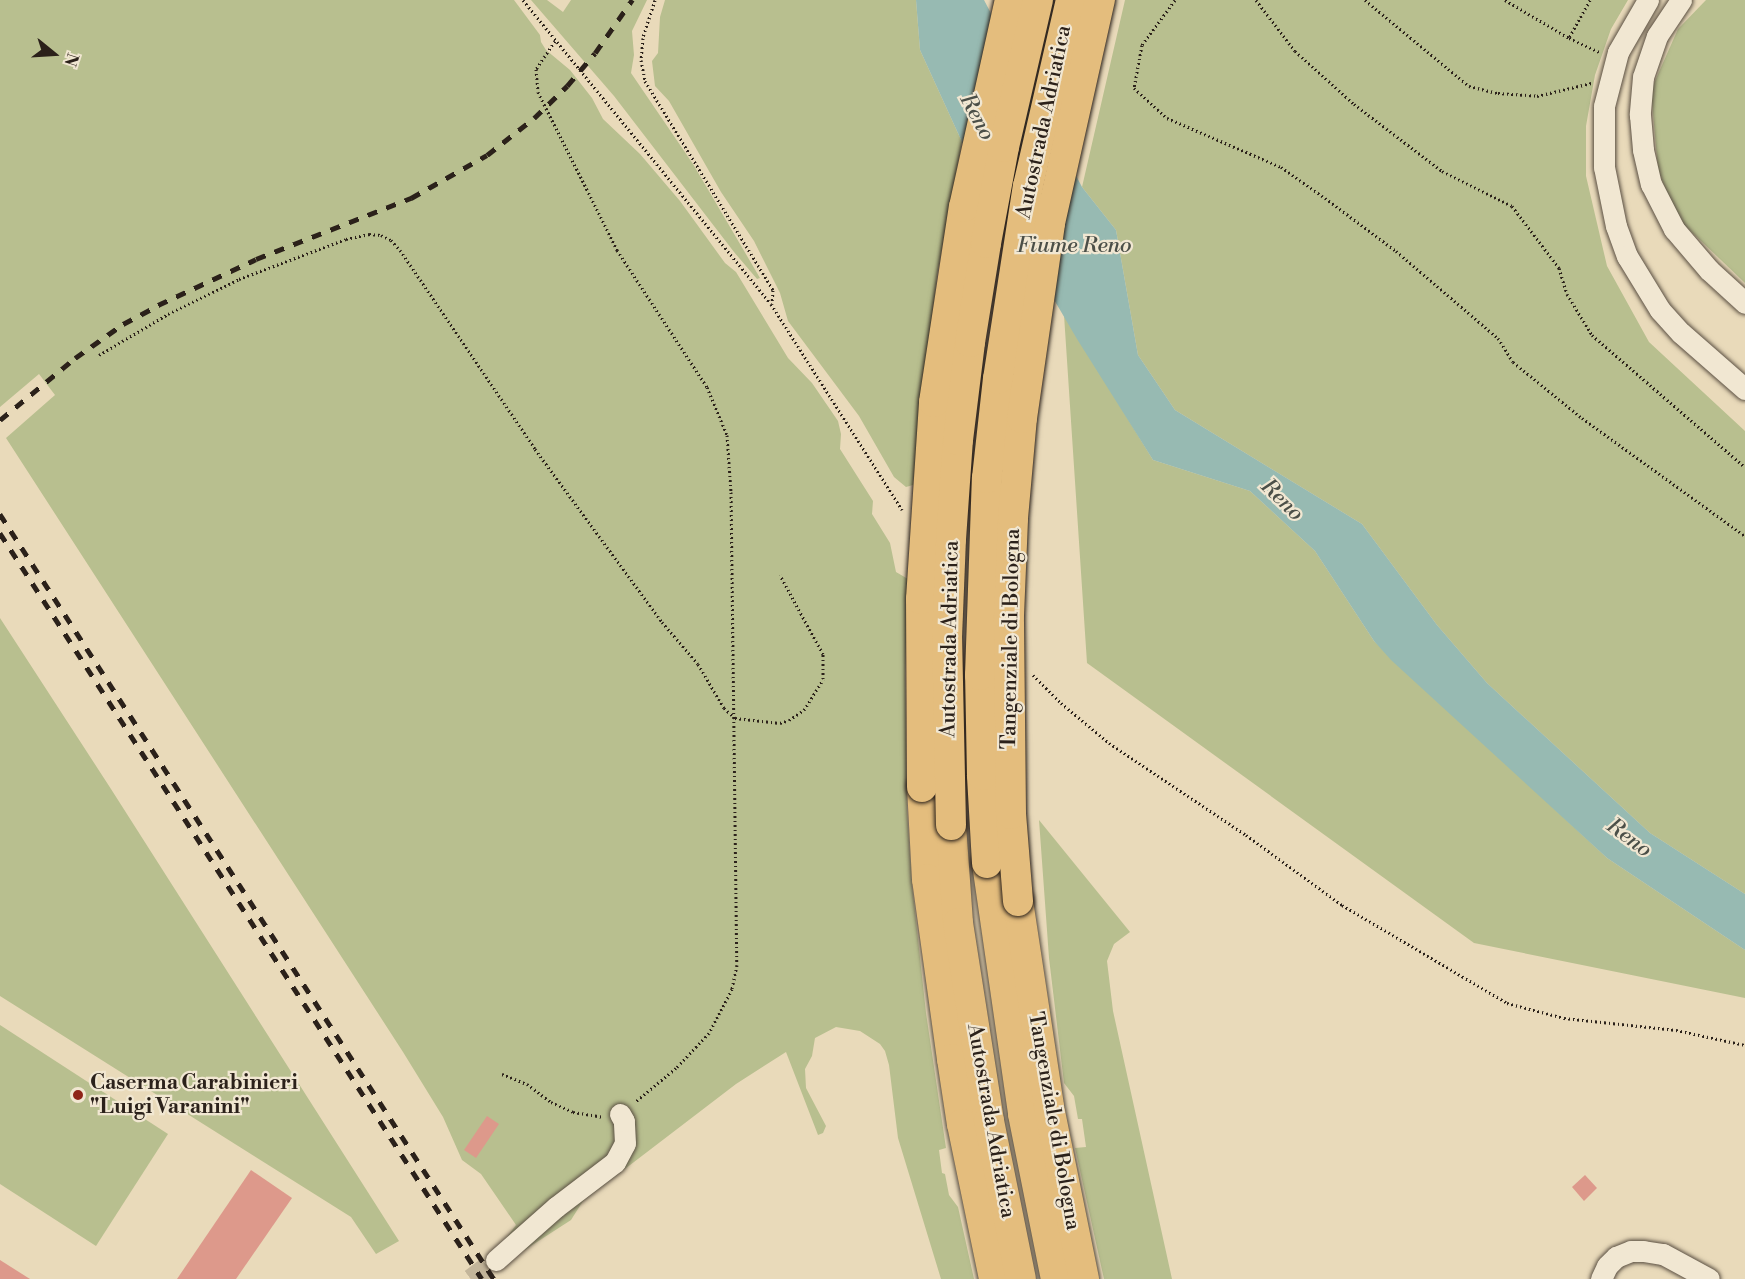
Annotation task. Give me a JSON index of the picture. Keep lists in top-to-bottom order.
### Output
{
  "streets": {
    "highway": ["Autostrada Adriatica", "Tangenziale di Bologna"]
  },
  "water": ["Reno", "Fiume Reno"],
  "places": ["Caserma Carabinieri \"Luigi Varanini\""],
  "north": "right"
}
